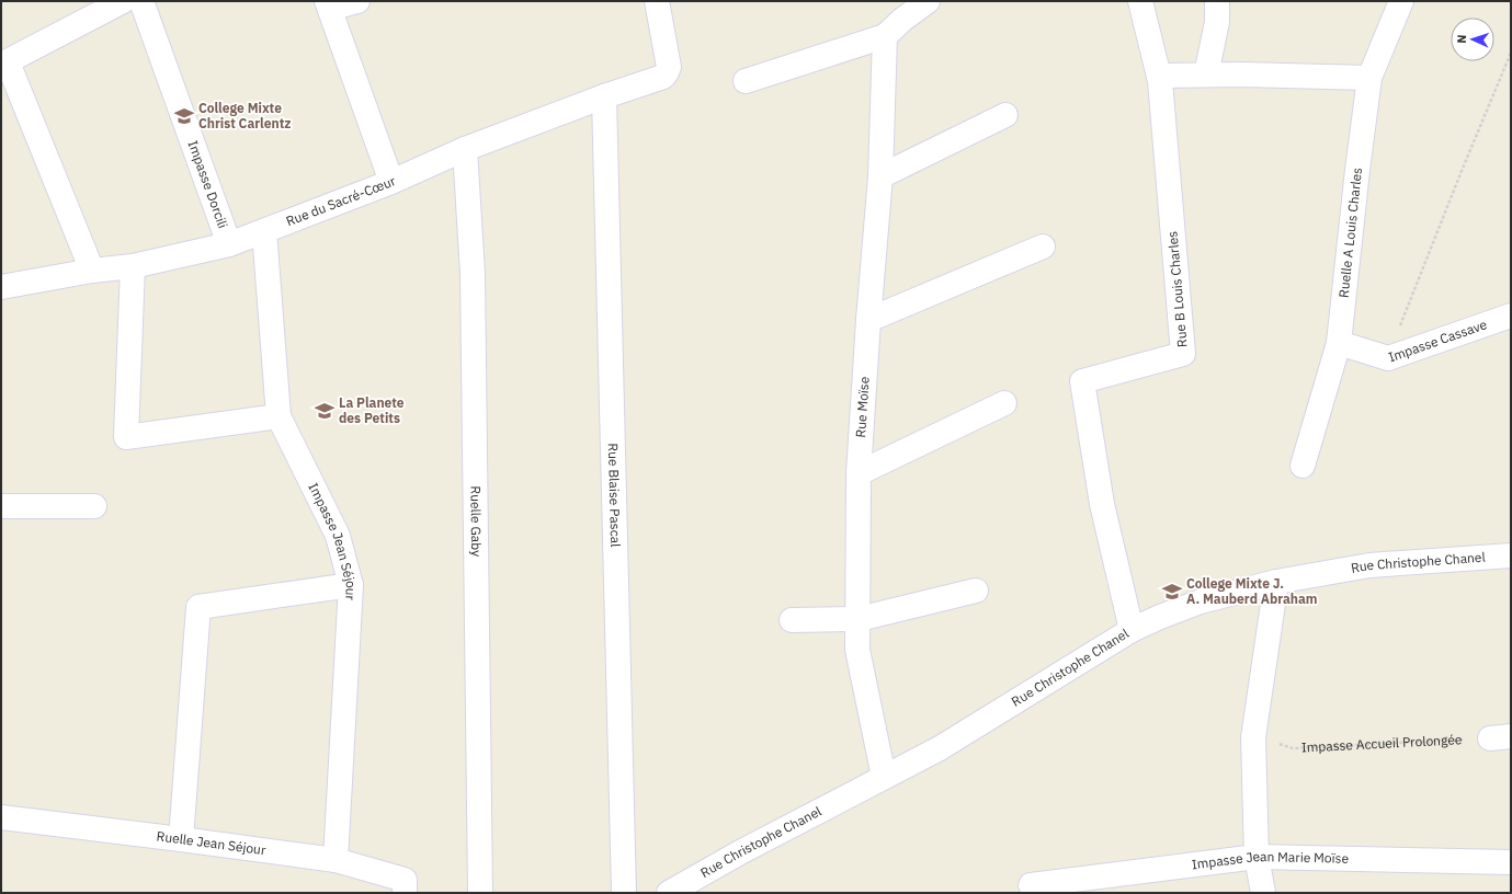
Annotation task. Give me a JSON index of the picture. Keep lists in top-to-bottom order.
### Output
{
  "streets": {
    "street": [
      "Impasse Dorcili",
      "Rue du Sacré-Cœur",
      "Ruelle A Louis Charles",
      "Rue B Louis Charles",
      "Impasse Cassave",
      "Rue Moïse",
      "Rue Blaise Pascal",
      "Ruelle Gaby",
      "Impasse Jean Séjour",
      "Rue Christophe Chanel",
      "Ruelle Jean Séjour",
      "Impasse Jean Marie Moïse"
    ],
    "path": ["Impasse Accueil Prolongée"]
  },
  "crossings": [
    ["Impasse Dorcili", "Rue du Sacré-Cœur"],
    ["Rue du Sacré-Cœur", "Rue Blaise Pascal"],
    ["Rue du Sacré-Cœur", "Ruelle Gaby"],
    ["Rue du Sacré-Cœur", "Impasse Jean Séjour"],
    ["Ruelle A Louis Charles", "Impasse Cassave"],
    ["Rue B Louis Charles", "Rue Christophe Chanel"],
    ["Rue Moïse", "Rue Christophe Chanel"],
    ["Impasse Jean Séjour", "Ruelle Jean Séjour"]
  ],
  "places": {
    "school or university": ["College Mixte Christ Carlentz", "La Planete des Petits", "College Mixte J. A. Mauberd Abraham"]
  },
  "north": "left"
}
